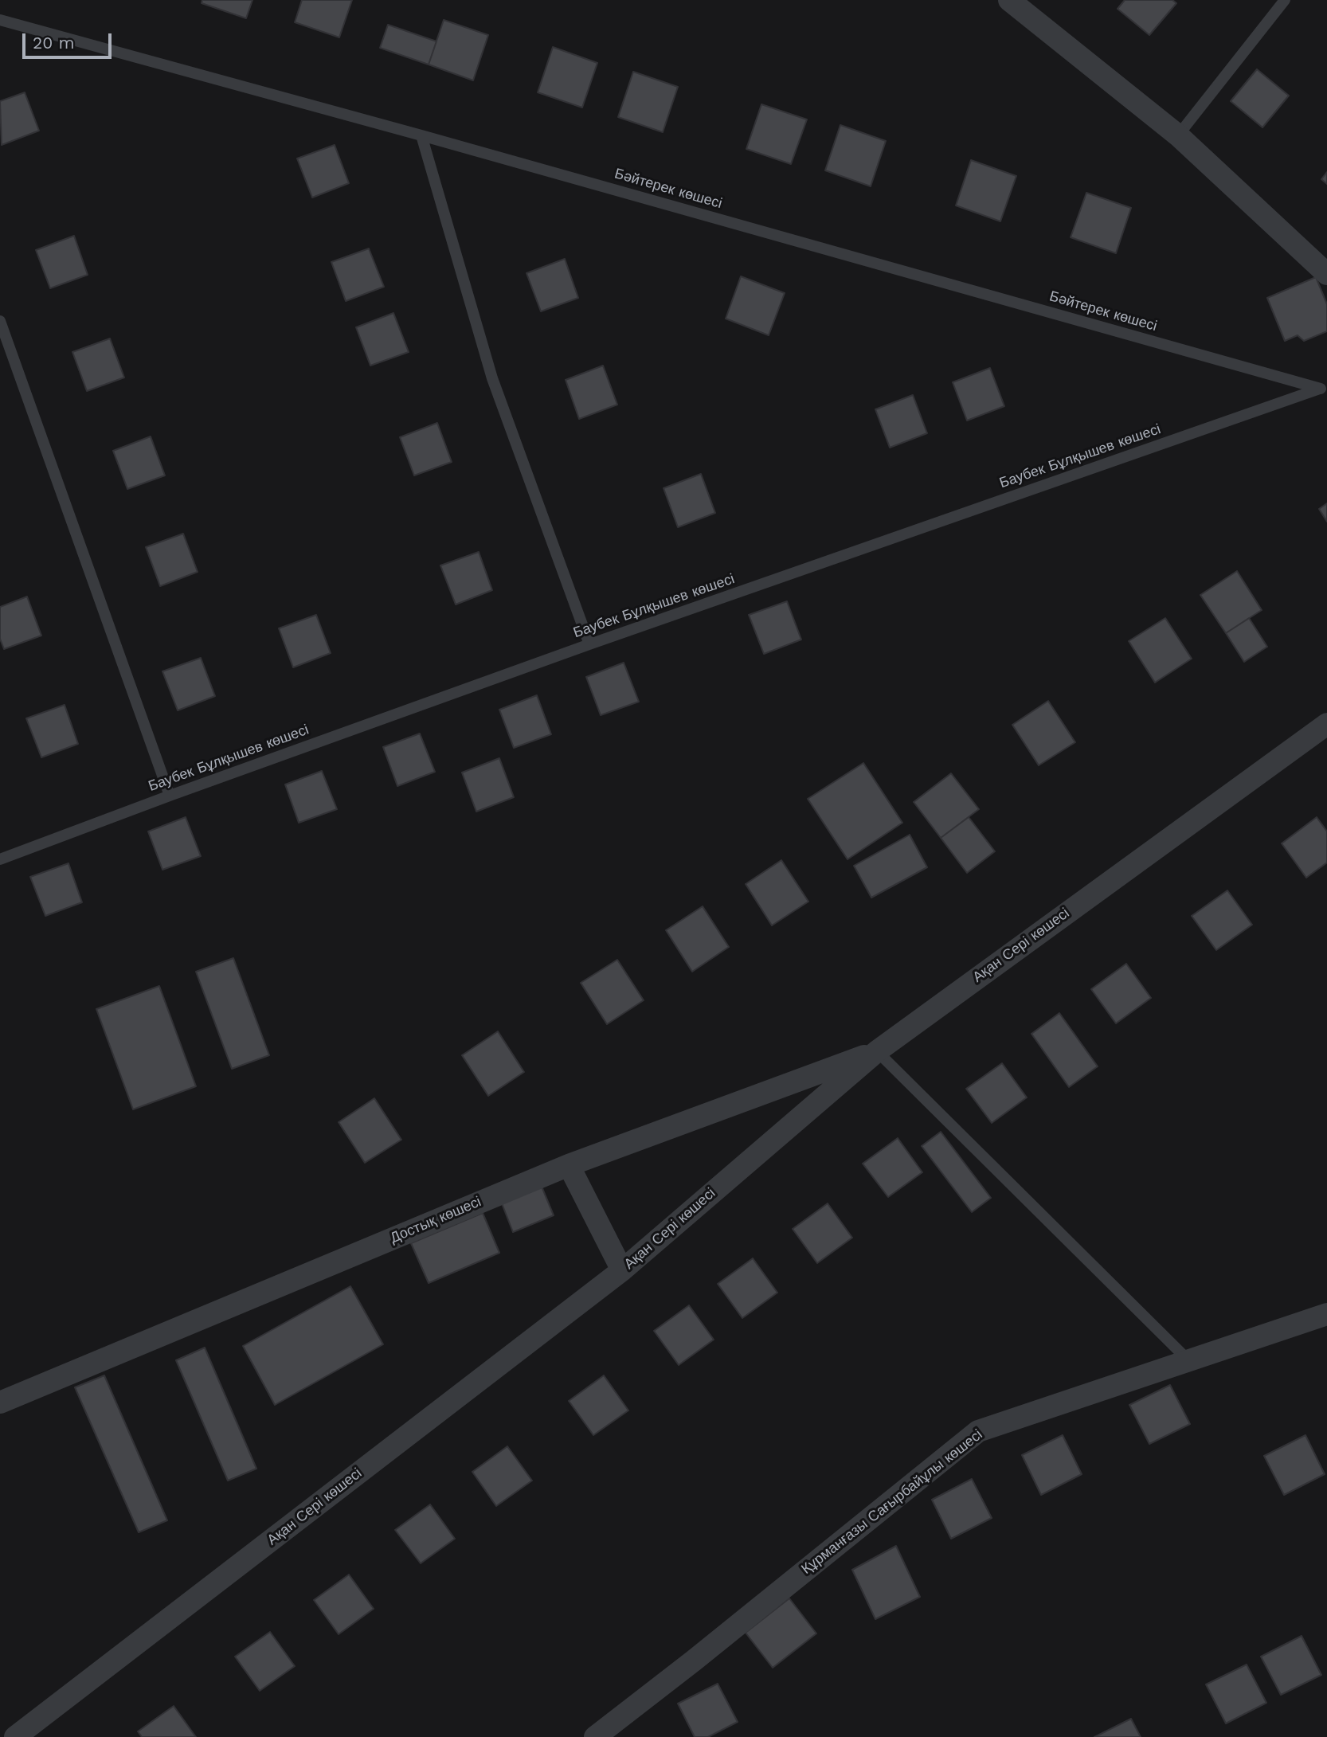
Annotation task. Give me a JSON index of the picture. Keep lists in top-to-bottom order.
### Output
{
  "streets": {
    "street": ["Ақан Сері көшесі", "Достық көшесі", "Құрманғазы Сағырбайұлы көшесі"],
    "lane": ["Бәйтерек көшесі", "Баубек Бұлқышев көшесі"]
  },
  "crossings": [
    ["Бәйтерек көшесі", "Баубек Бұлқышев көшесі"],
    ["Ақан Сері көшесі", "Достық көшесі"]
  ],
  "scale_bar": "20 m"
}
